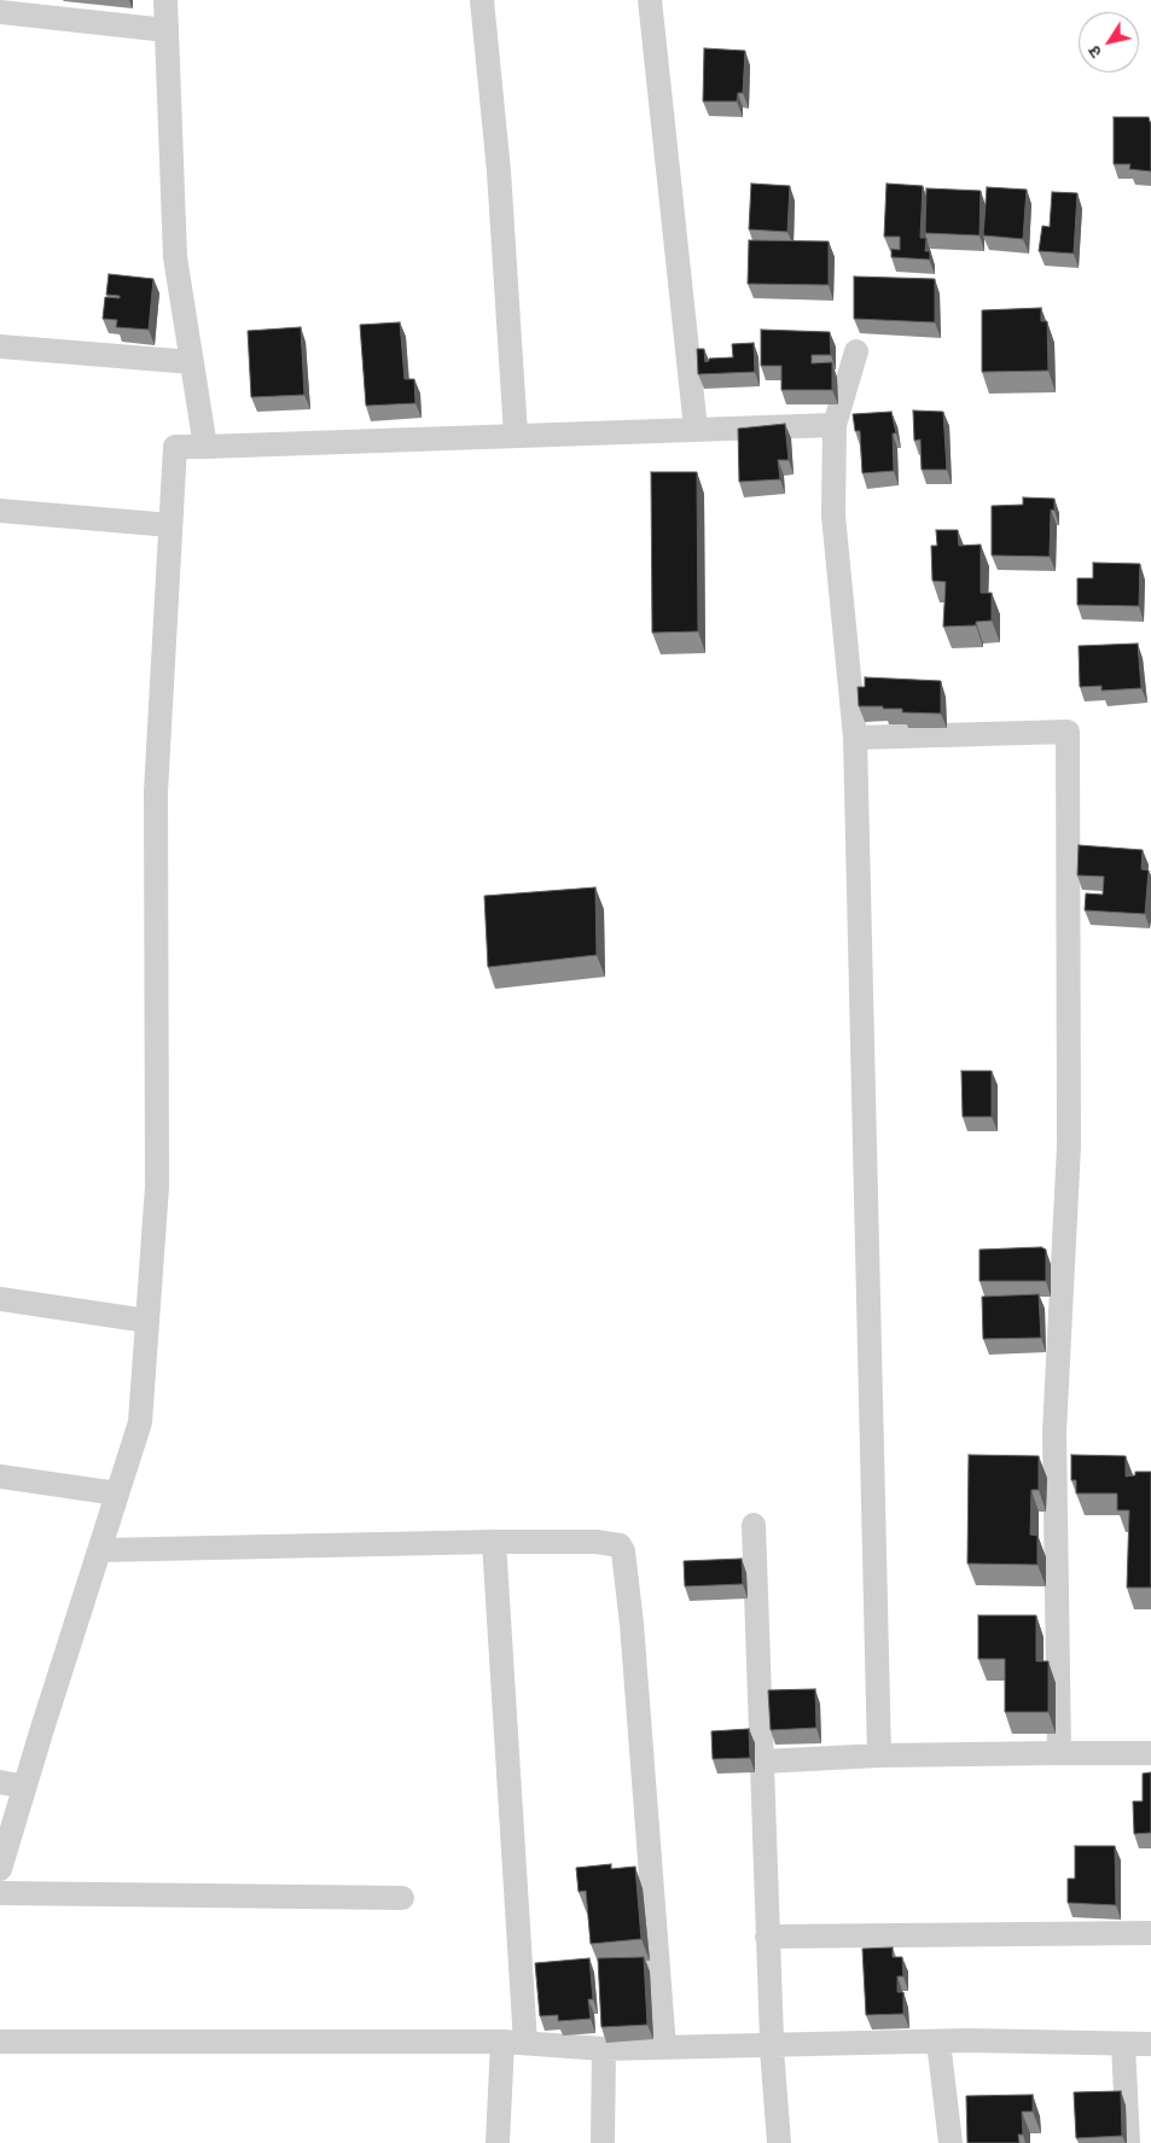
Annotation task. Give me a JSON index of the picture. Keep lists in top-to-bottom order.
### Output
{
  "north": "bottom left"
}
